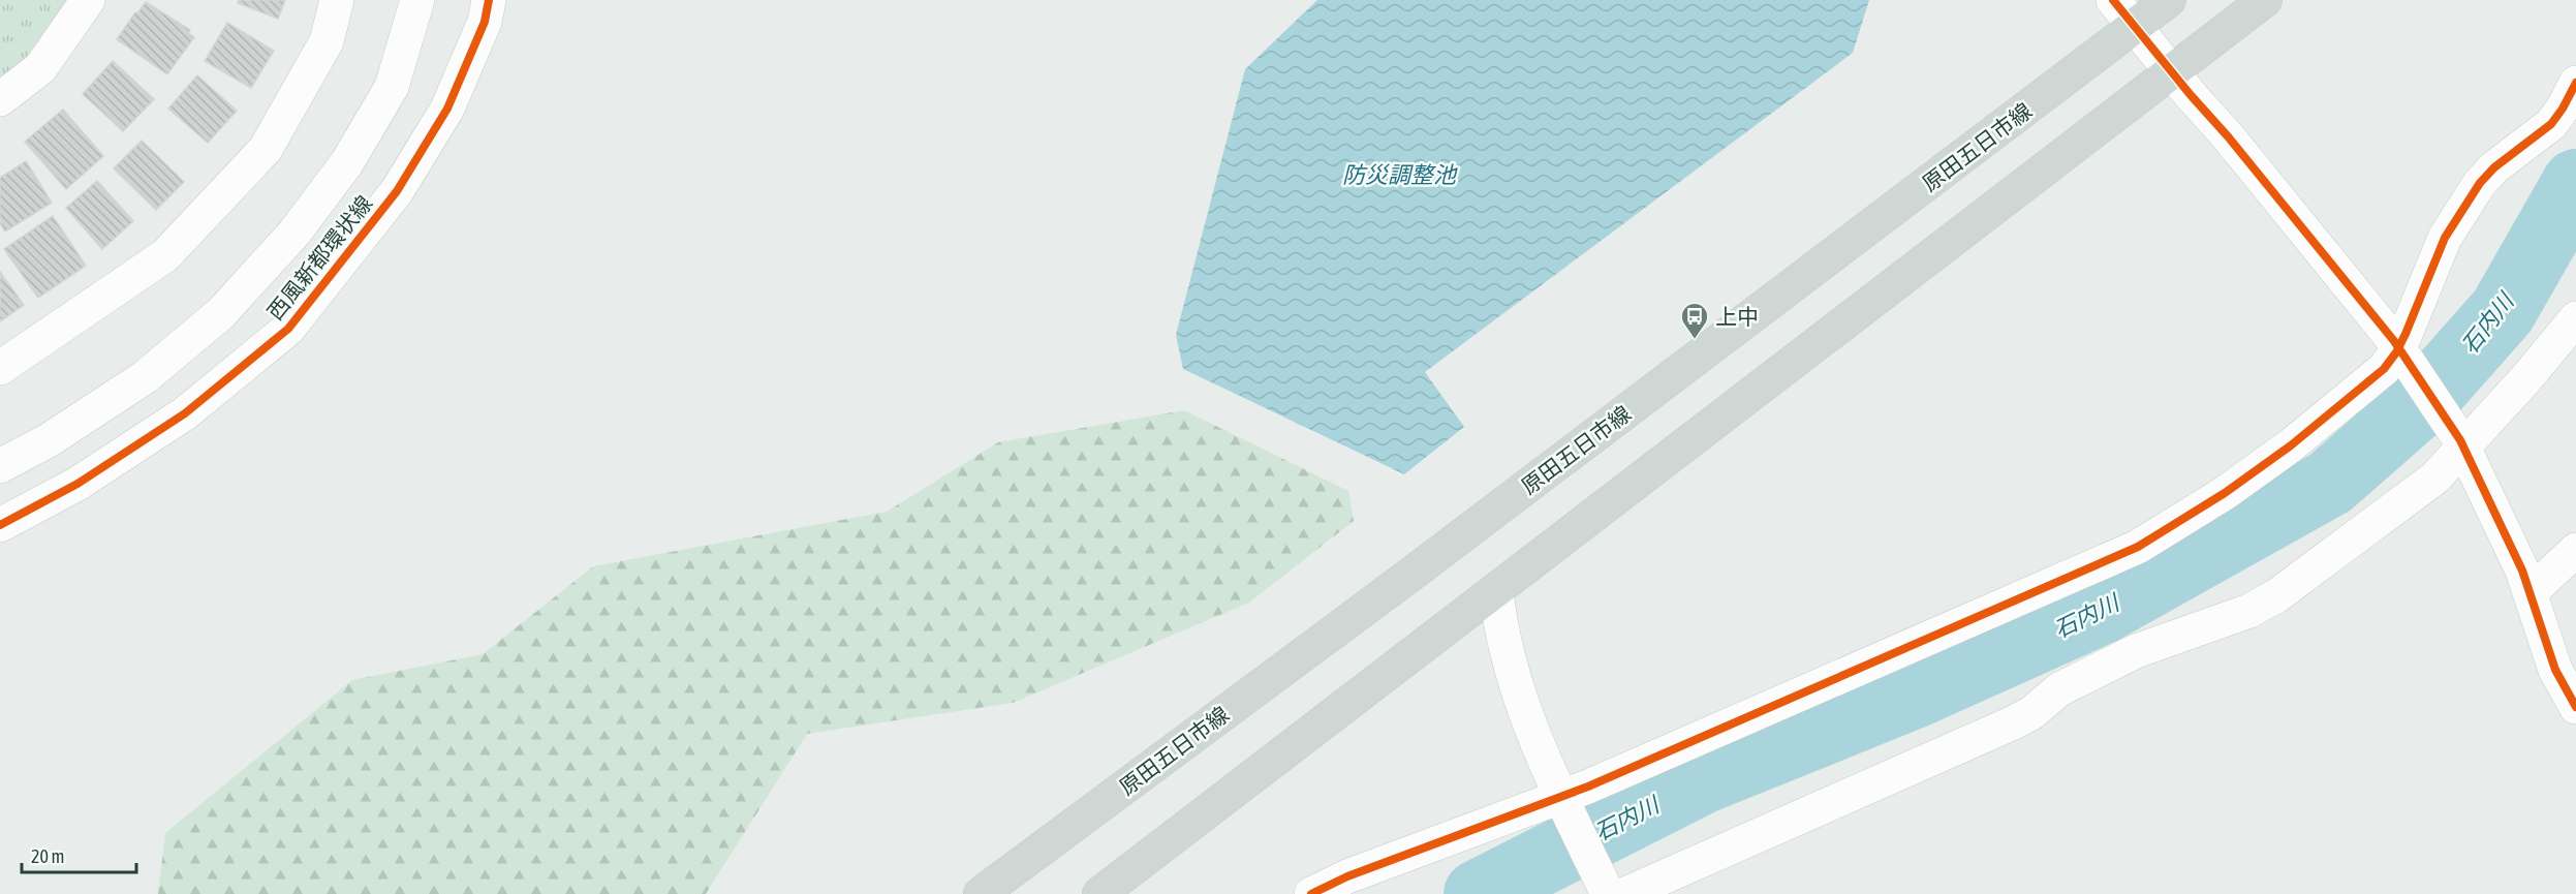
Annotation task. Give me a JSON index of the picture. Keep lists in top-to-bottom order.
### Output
{
  "streets": {
    "main road": ["原田五日市線"],
    "street": ["西風新都環状線"]
  },
  "water": ["防災調整池", "石内川"],
  "places": {
    "bus stop": ["上中"]
  },
  "scale_bar": "20 m"
}
